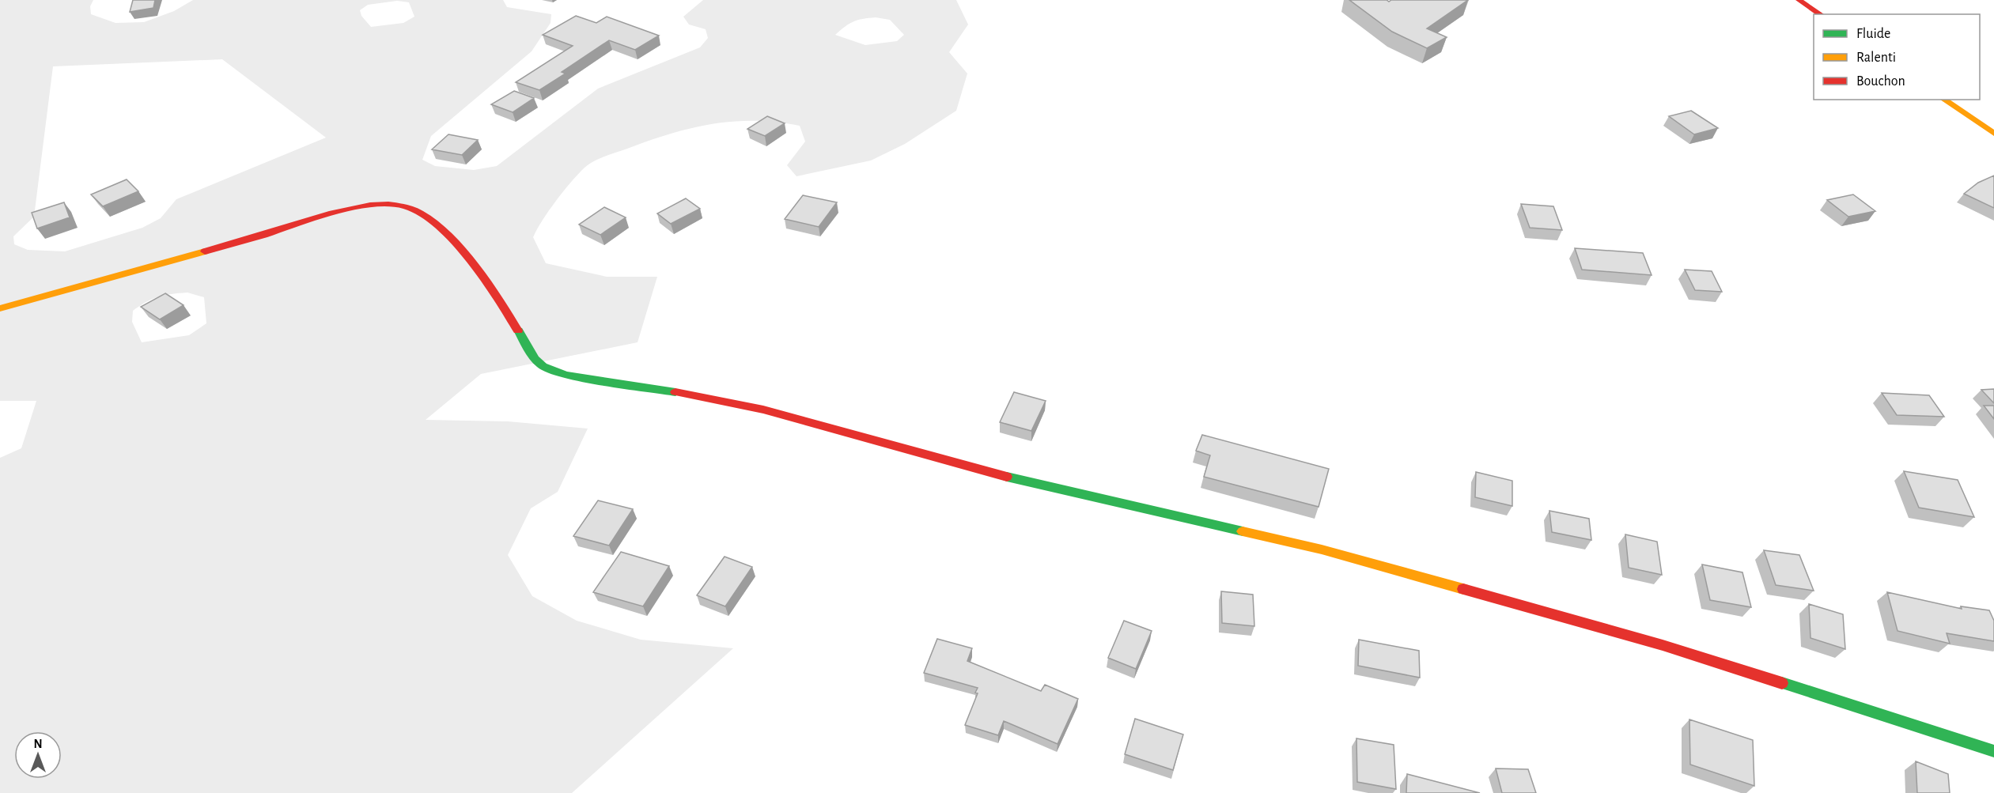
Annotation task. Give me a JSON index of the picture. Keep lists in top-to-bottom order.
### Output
{
  "legend": ["Fluide", "Ralenti", "Bouchon"],
  "north": "top"
}
